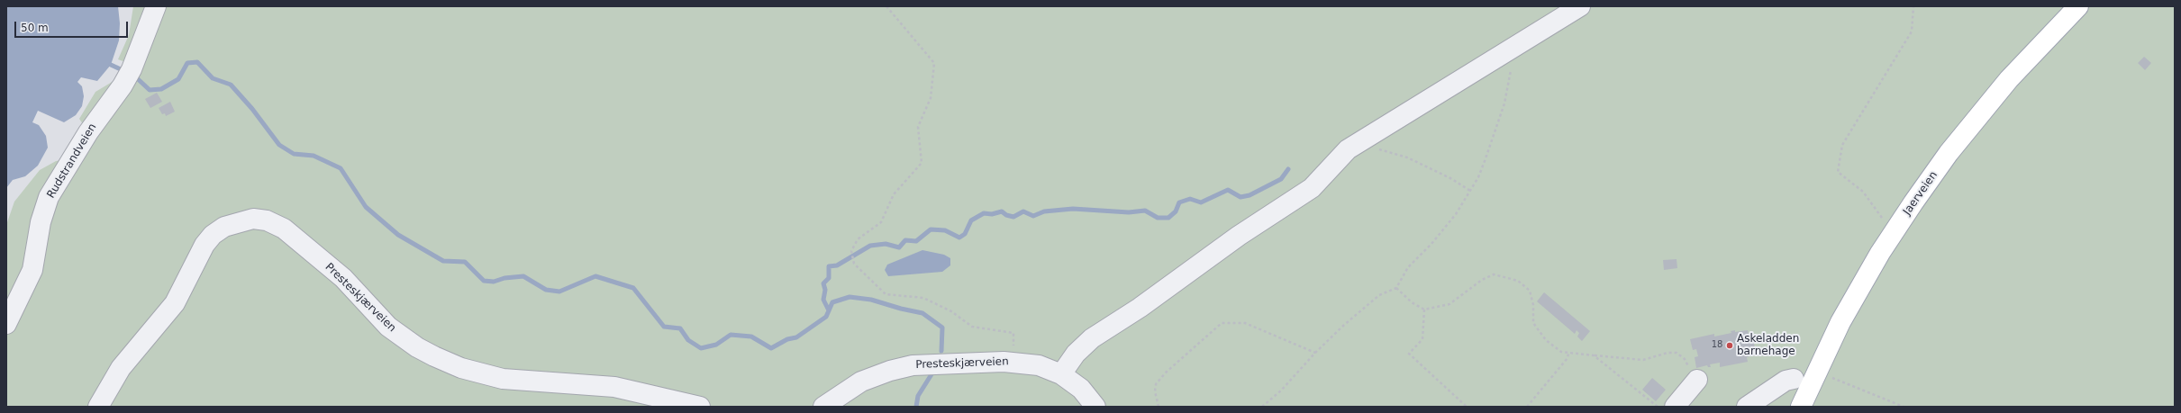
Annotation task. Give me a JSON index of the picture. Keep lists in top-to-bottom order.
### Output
{
  "streets": {
    "main road": ["Jaerveien"],
    "street": ["Rudstrandveien", "Presteskjærveien"]
  },
  "places": ["Askeladden barnehage"],
  "house_numbers": ["18"],
  "scale_bar": "50 m"
}
